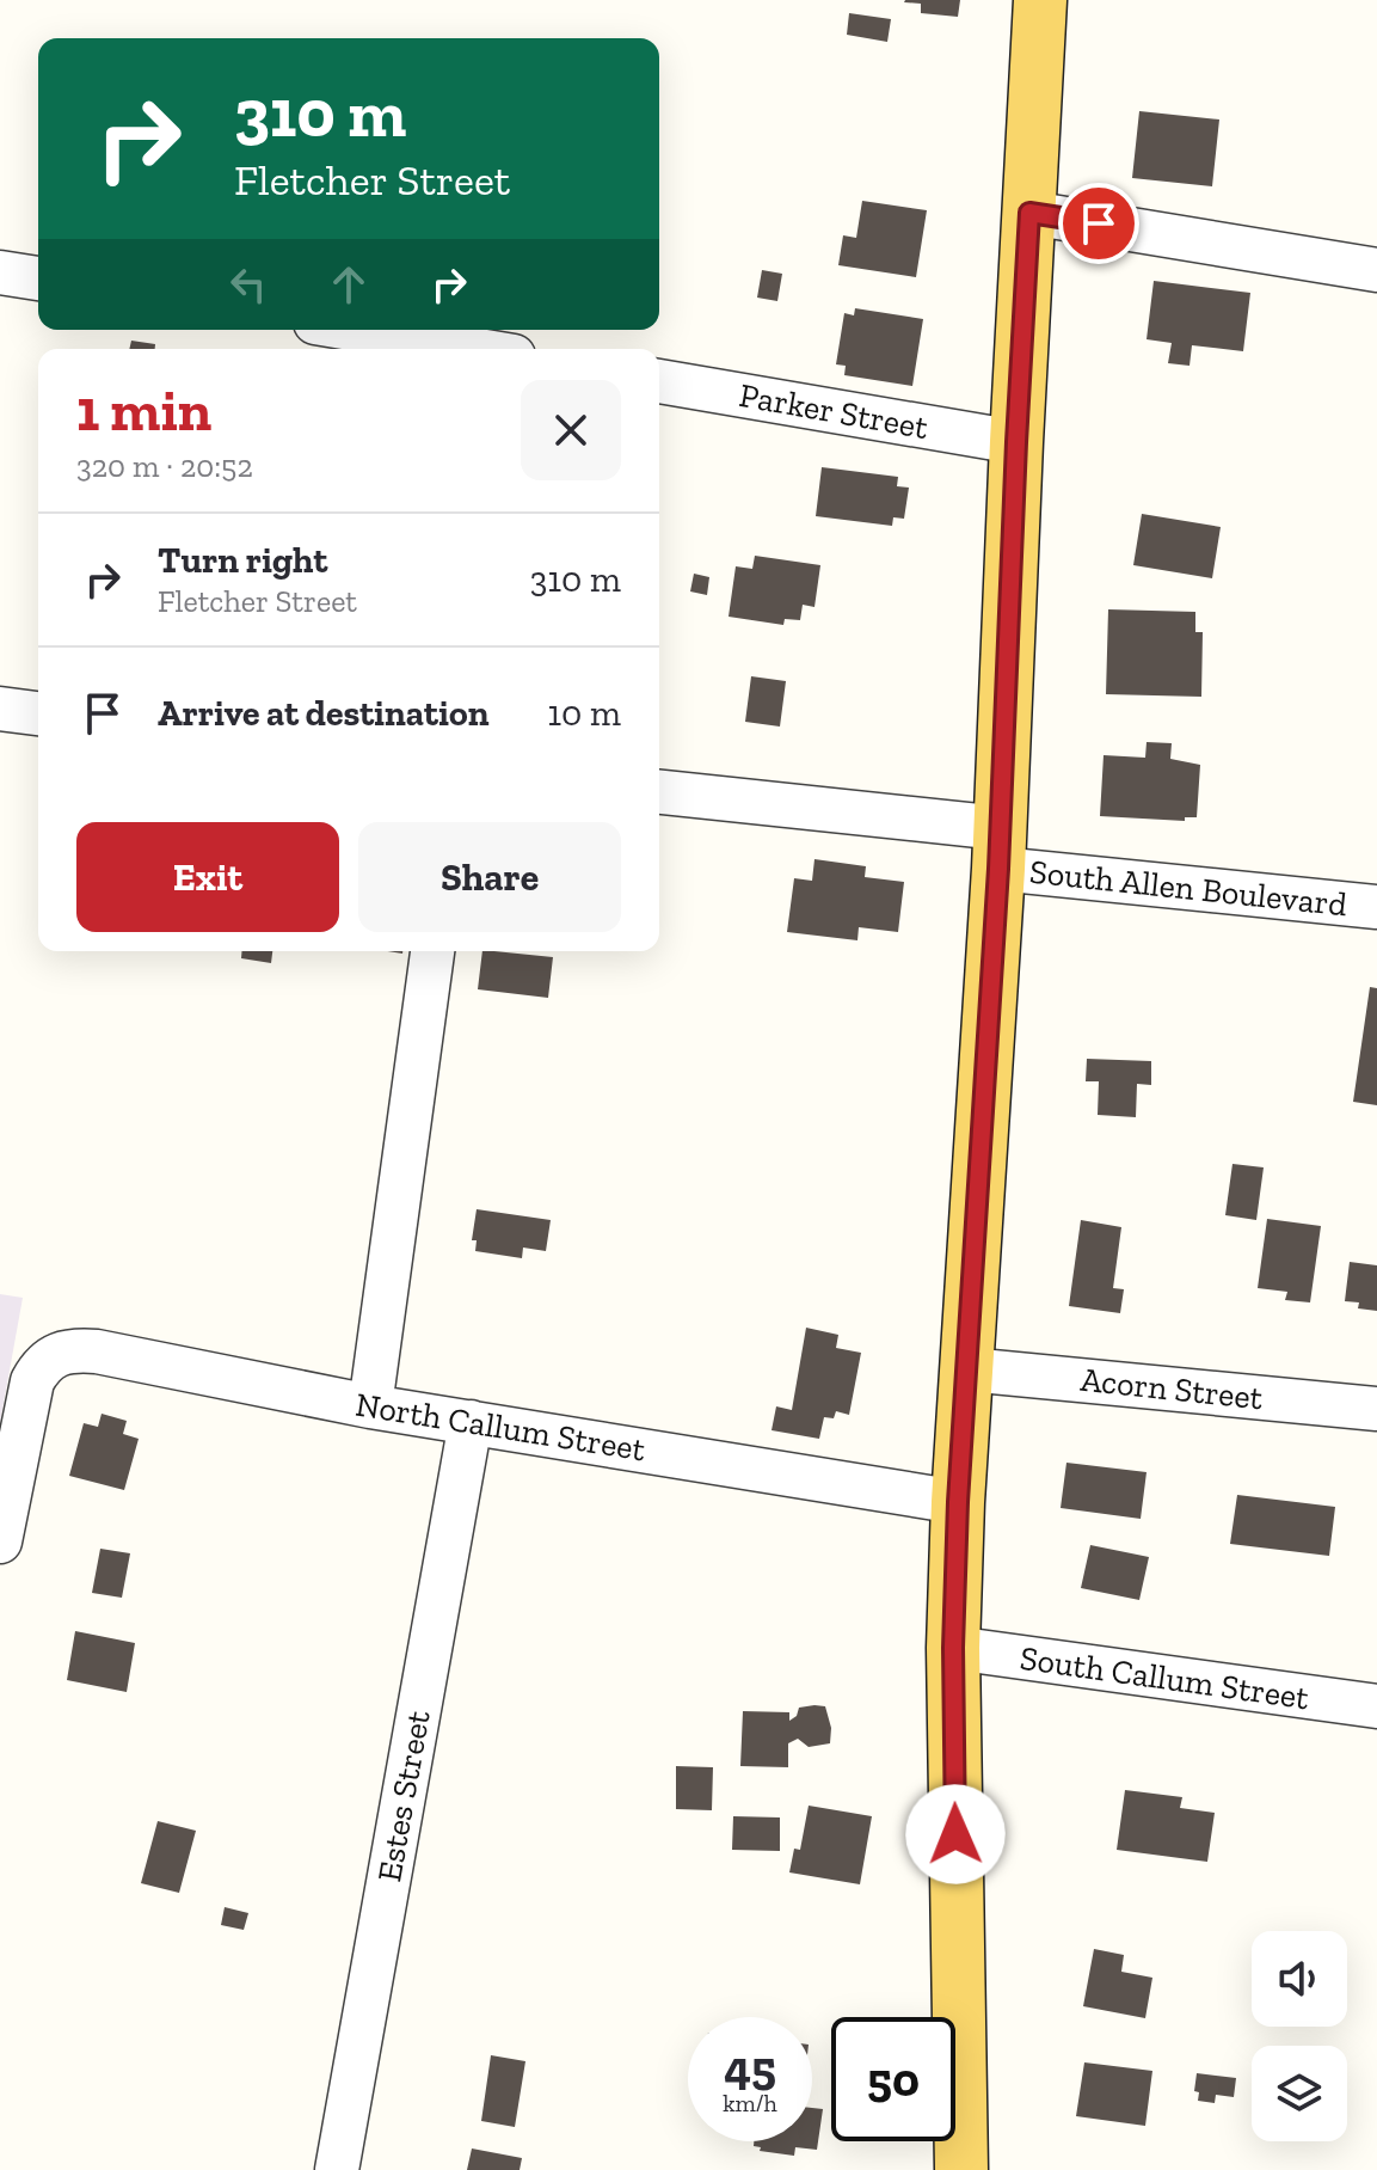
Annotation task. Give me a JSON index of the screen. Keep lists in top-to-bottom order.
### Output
{
  "streets": {
    "street": [
      "Parker Street",
      "South Allen Boulevard",
      "Acorn Street",
      "North Callum Street",
      "South Callum Street",
      "Estes Street"
    ]
  },
  "crossings": [
    ["North Callum Street", "Estes Street"]
  ],
  "page": {
    "turn": ["310 m", "Fletcher Street"],
    "heading": ["1 min", "320 m · 20:52"],
    "list": [
      {
        "name": "Turn right",
        "note": "Fletcher Street",
        "value": "310 m"
      },
      {
        "name": "Arrive at destination",
        "value": "10 m"
      }
    ],
    "buttons": ["Exit", "Share"],
    "speed": "45 km/h",
    "limit": "50"
  }
}
